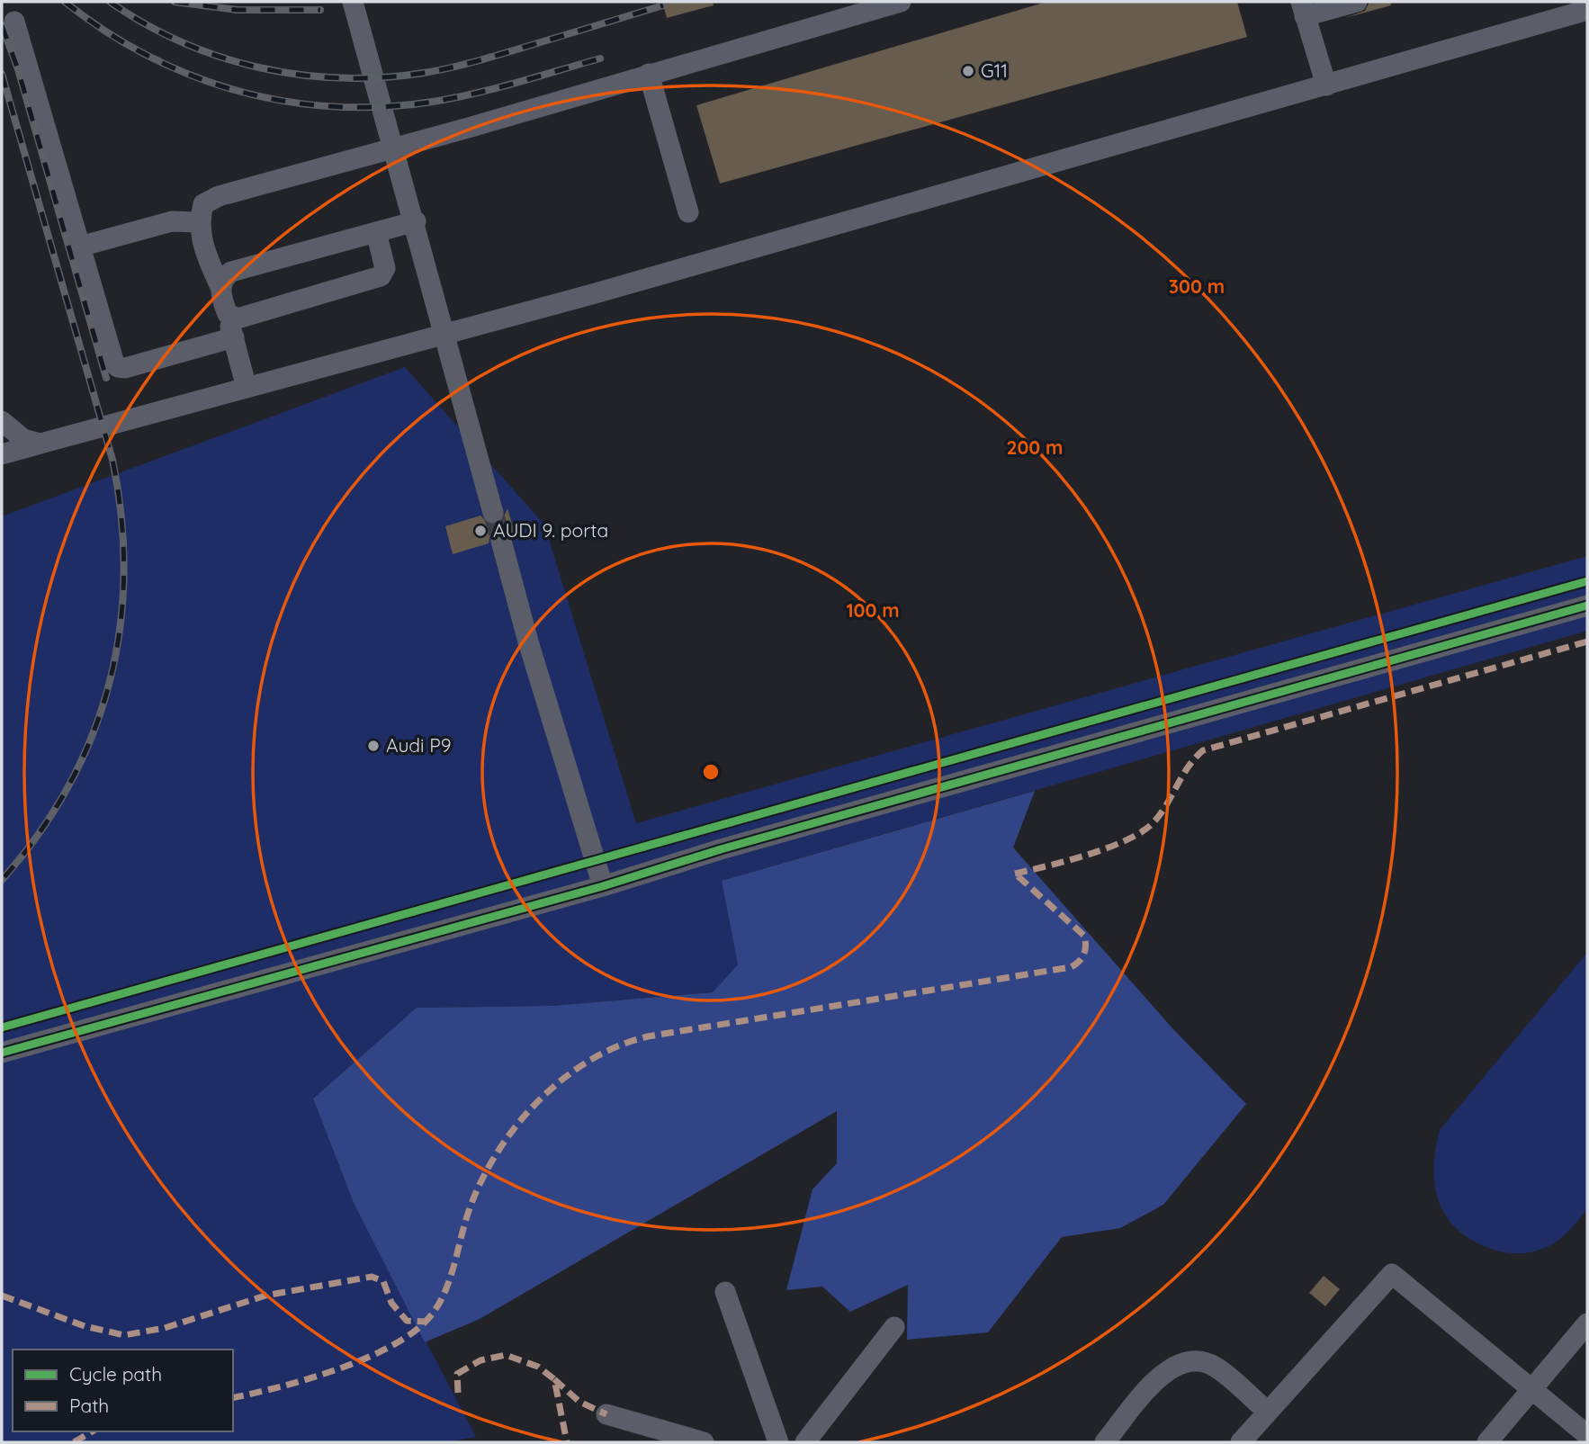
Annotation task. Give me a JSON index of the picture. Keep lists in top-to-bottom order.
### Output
{
  "places": ["G11", "AUDI 9. porta", "Audi P9"],
  "legend": ["Cycle path", "Path"],
  "rings": ["300 m", "200 m", "100 m"]
}
